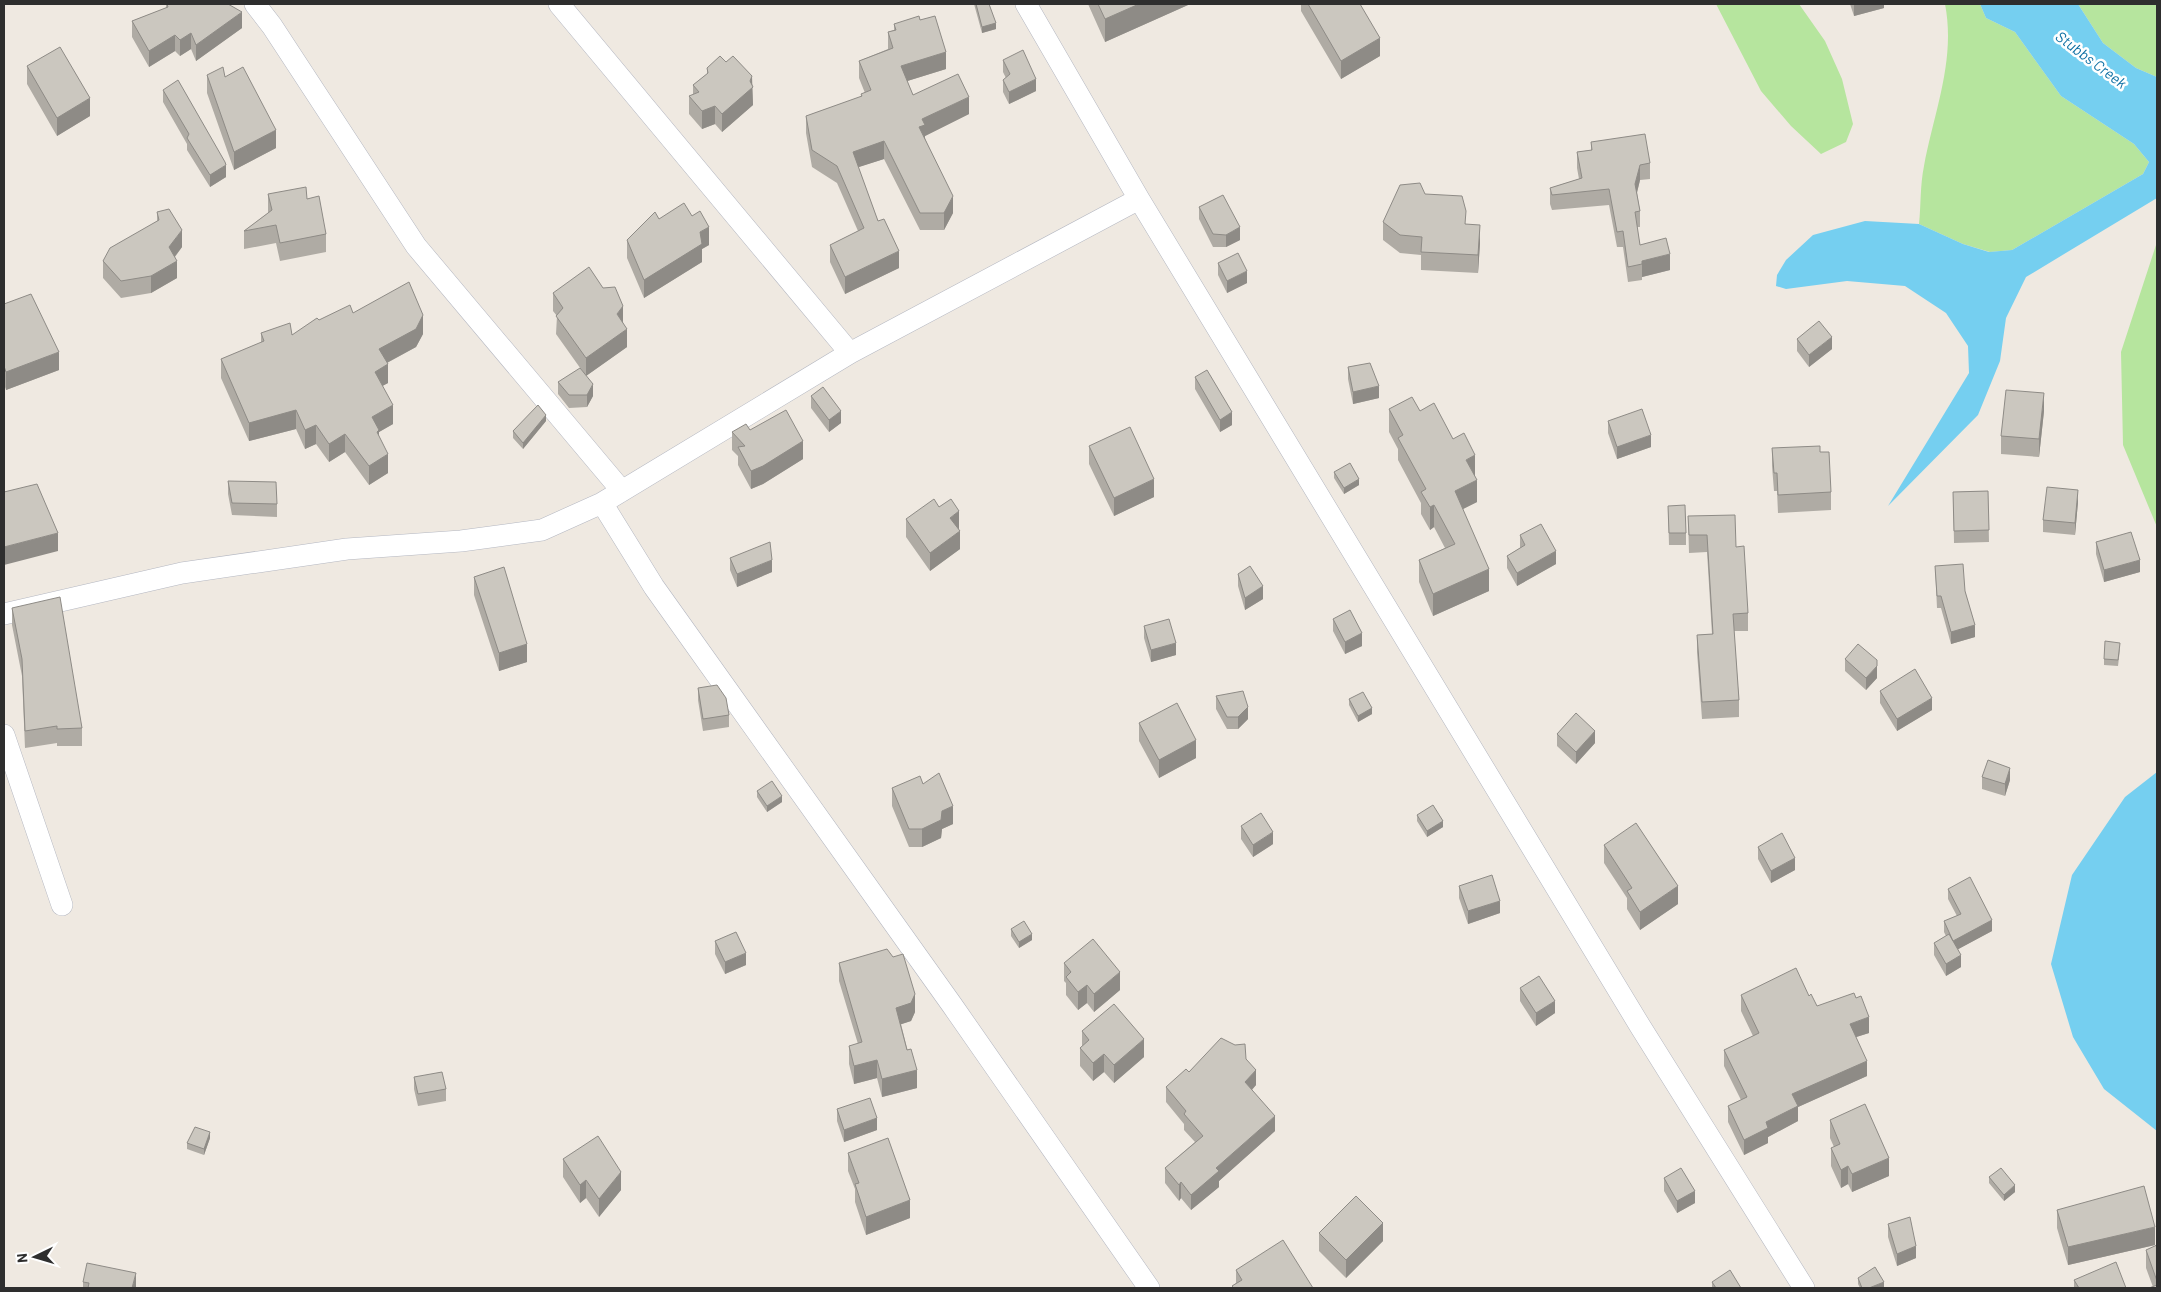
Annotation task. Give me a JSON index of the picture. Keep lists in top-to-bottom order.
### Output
{
  "water": ["Stubbs Creek"],
  "north": "left"
}
